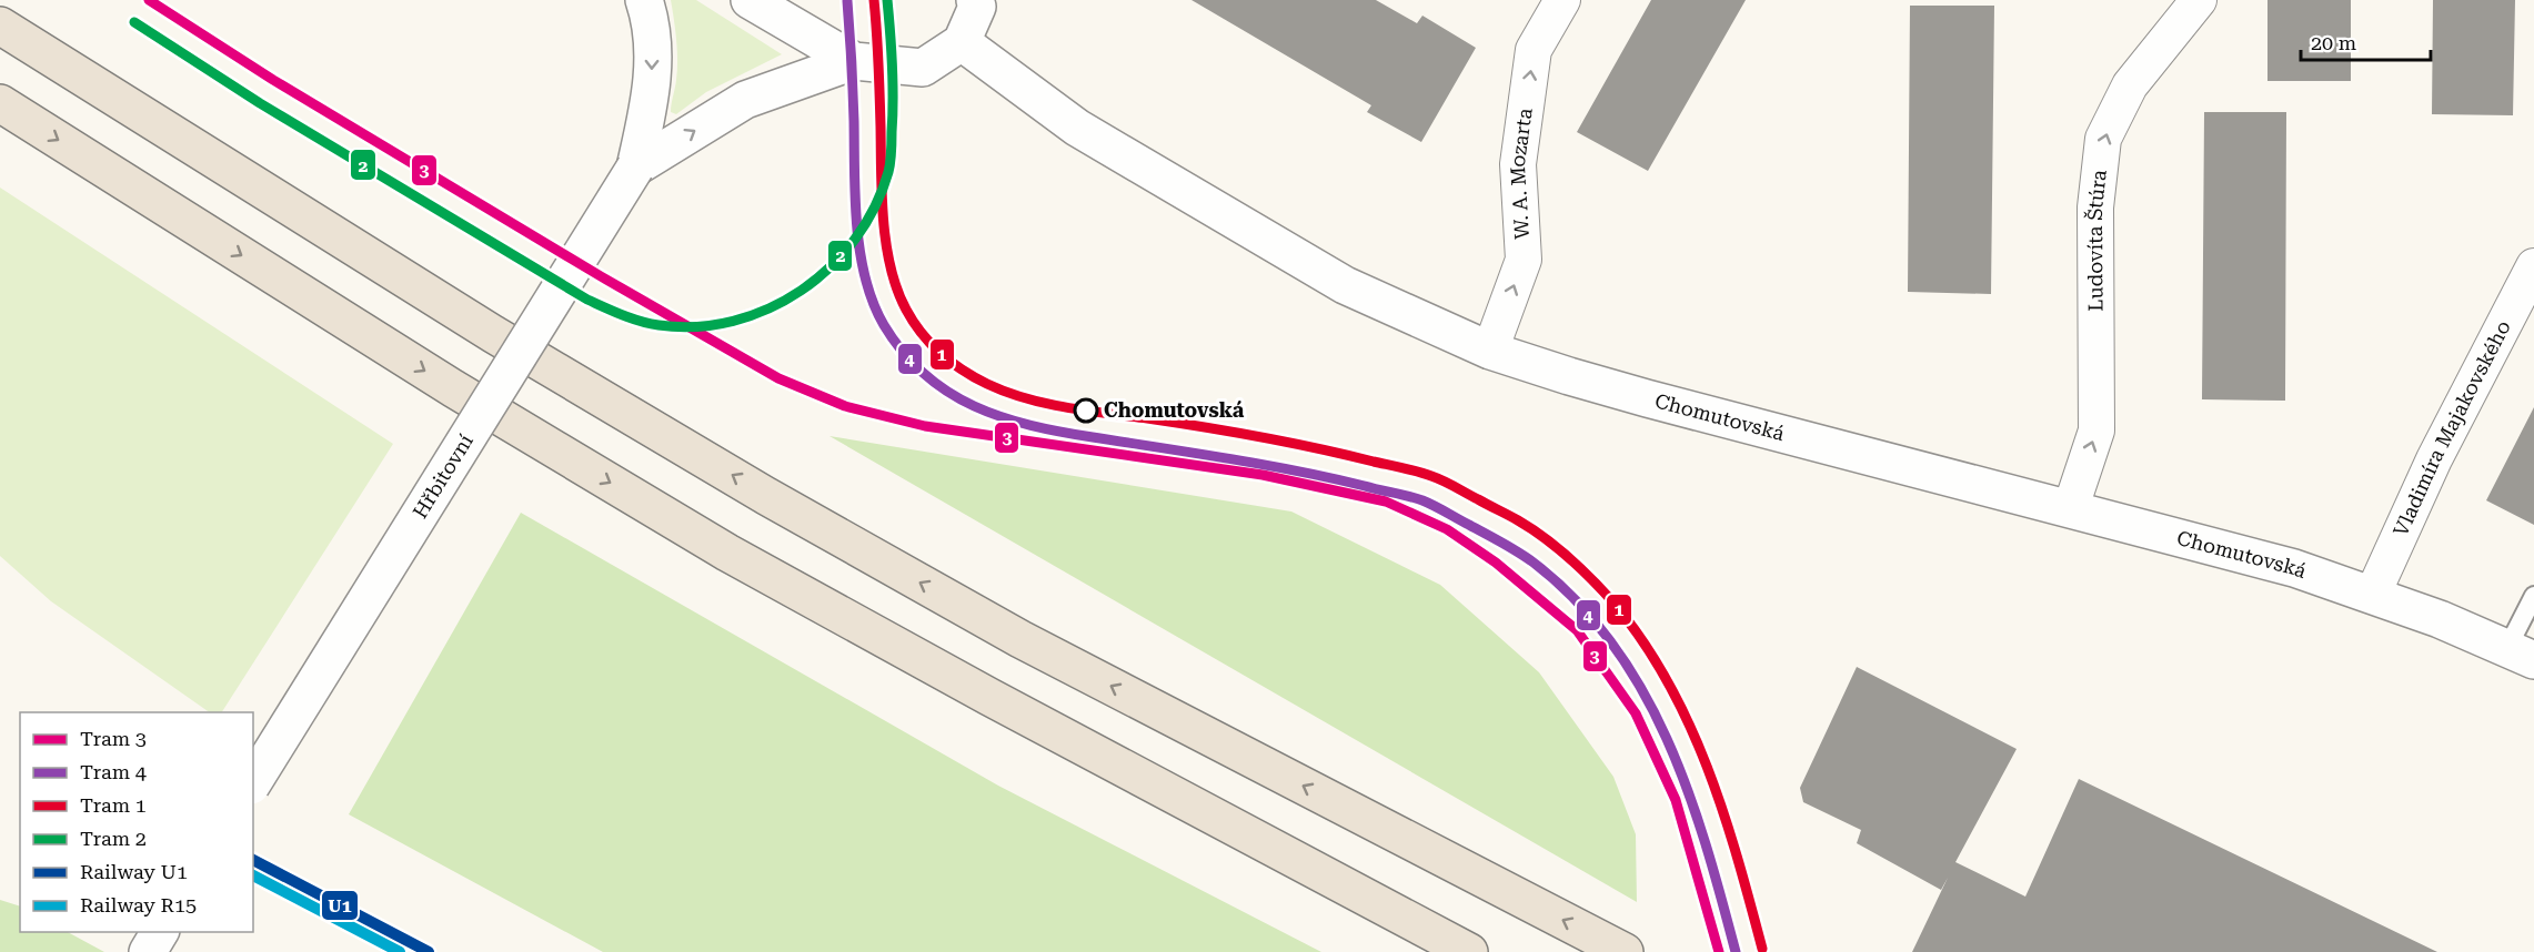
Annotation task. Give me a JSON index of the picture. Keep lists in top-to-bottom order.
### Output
{
  "streets": {
    "street": [
      "W. A. Mozarta",
      "Ludovíta Štúra",
      "Chomutovská",
      "Vladimíra Majakovského",
      "Hřbitovní"
    ]
  },
  "crossings": [
    ["W. A. Mozarta", "Chomutovská"],
    ["Ludovíta Štúra", "Chomutovská"],
    ["Chomutovská", "Vladimíra Majakovského"]
  ],
  "one_way": ["W. A. Mozarta", "Ludovíta Štúra"],
  "places": ["Chomutovská"],
  "lines": [
    "tram line 3",
    "tram line 1",
    "tram line 2",
    "tram line 4",
    "rail line U1",
    "rail line R15"
  ],
  "legend": [
    "Tram 3",
    "Tram 4",
    "Tram 1",
    "Tram 2",
    "Railway U1",
    "Railway R15"
  ],
  "scale_bar": "20 m"
}
